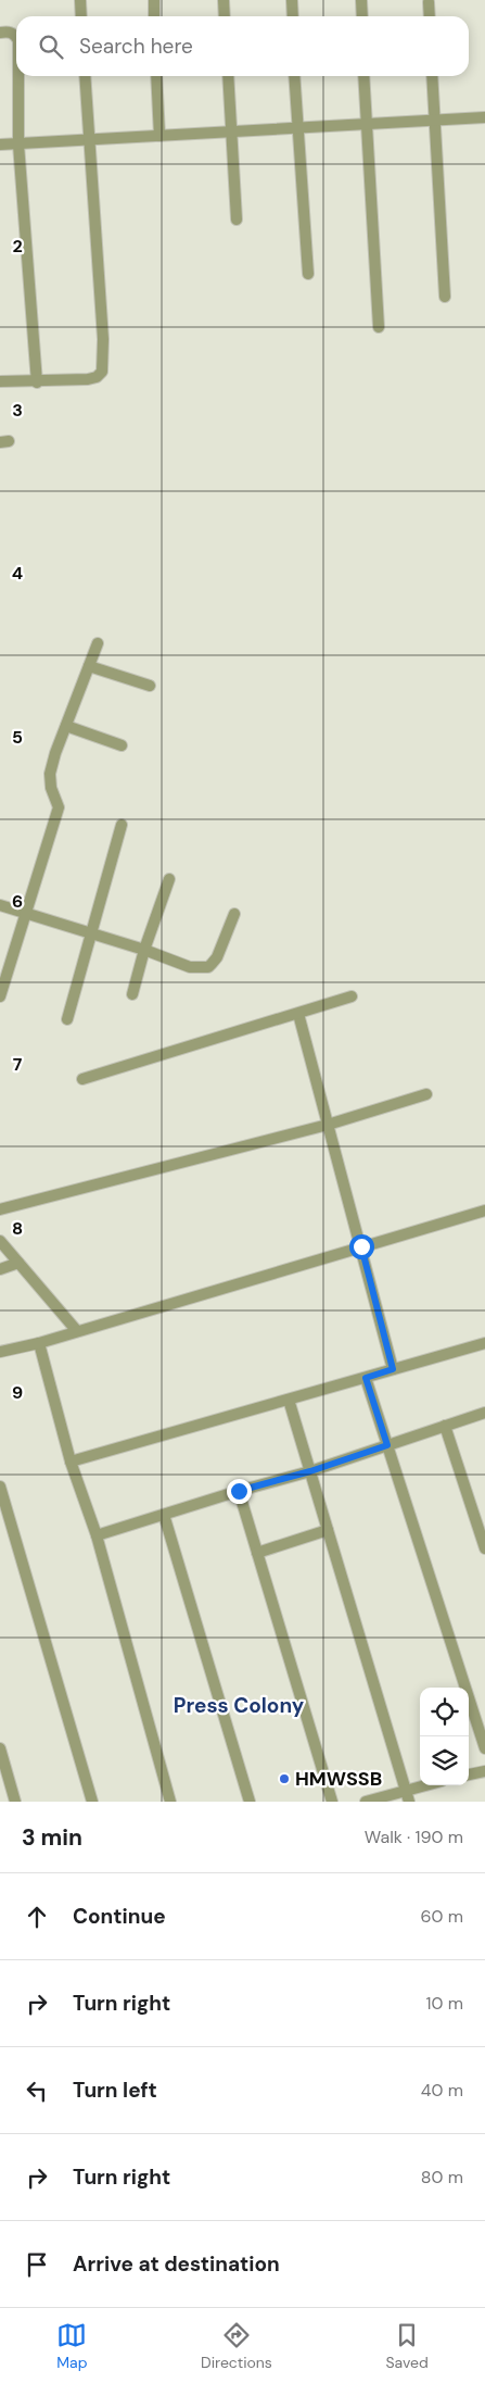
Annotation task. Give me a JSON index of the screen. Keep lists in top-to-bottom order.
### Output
{
  "districts": ["Press Colony"],
  "places": ["HMWSSB"],
  "page": {
    "search": "Search here",
    "heading": ["3 min", "Walk · 190 m"],
    "list": [
      ["Continue", "60 m"],
      ["Turn right", "10 m"],
      ["Turn left", "40 m"],
      ["Turn right", "80 m"],
      "Arrive at destination"
    ],
    "nav": ["Map", "Directions", "Saved"]
  },
  "grid": {
    "rows": [
      "2",
      "3",
      "4",
      "5",
      "6",
      "7",
      "8",
      "9"
    ]
  }
}
